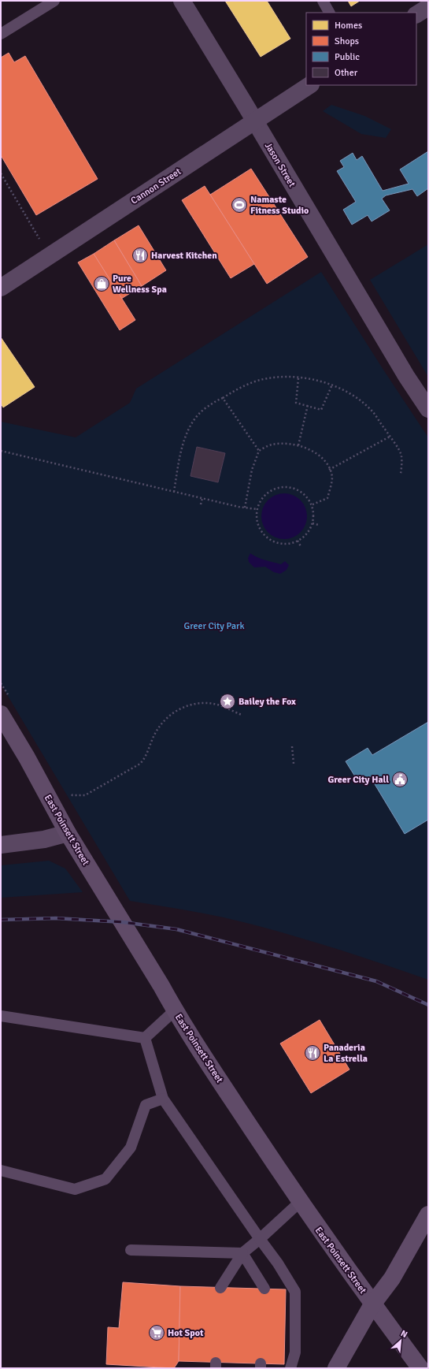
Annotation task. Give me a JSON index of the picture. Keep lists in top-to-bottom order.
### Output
{
  "streets": {
    "main road": ["East Poinsett Street"],
    "street": ["Jason Street", "Cannon Street"]
  },
  "crossings": [
    ["Jason Street", "Cannon Street"]
  ],
  "parks": ["Greer City Park"],
  "places": {
    "sports": ["Namaste Fitness Studio"],
    "restaurant": ["Harvest Kitchen", "Panaderia La Estrella"],
    "shop": ["Pure Wellness Spa"],
    "place": ["Bailey the Fox"],
    "public building": ["Greer City Hall"],
    "supermarket": ["Hot Spot"]
  },
  "legend": [
    "Homes",
    "Shops",
    "Public",
    "Other"
  ],
  "north": "top right"
}
